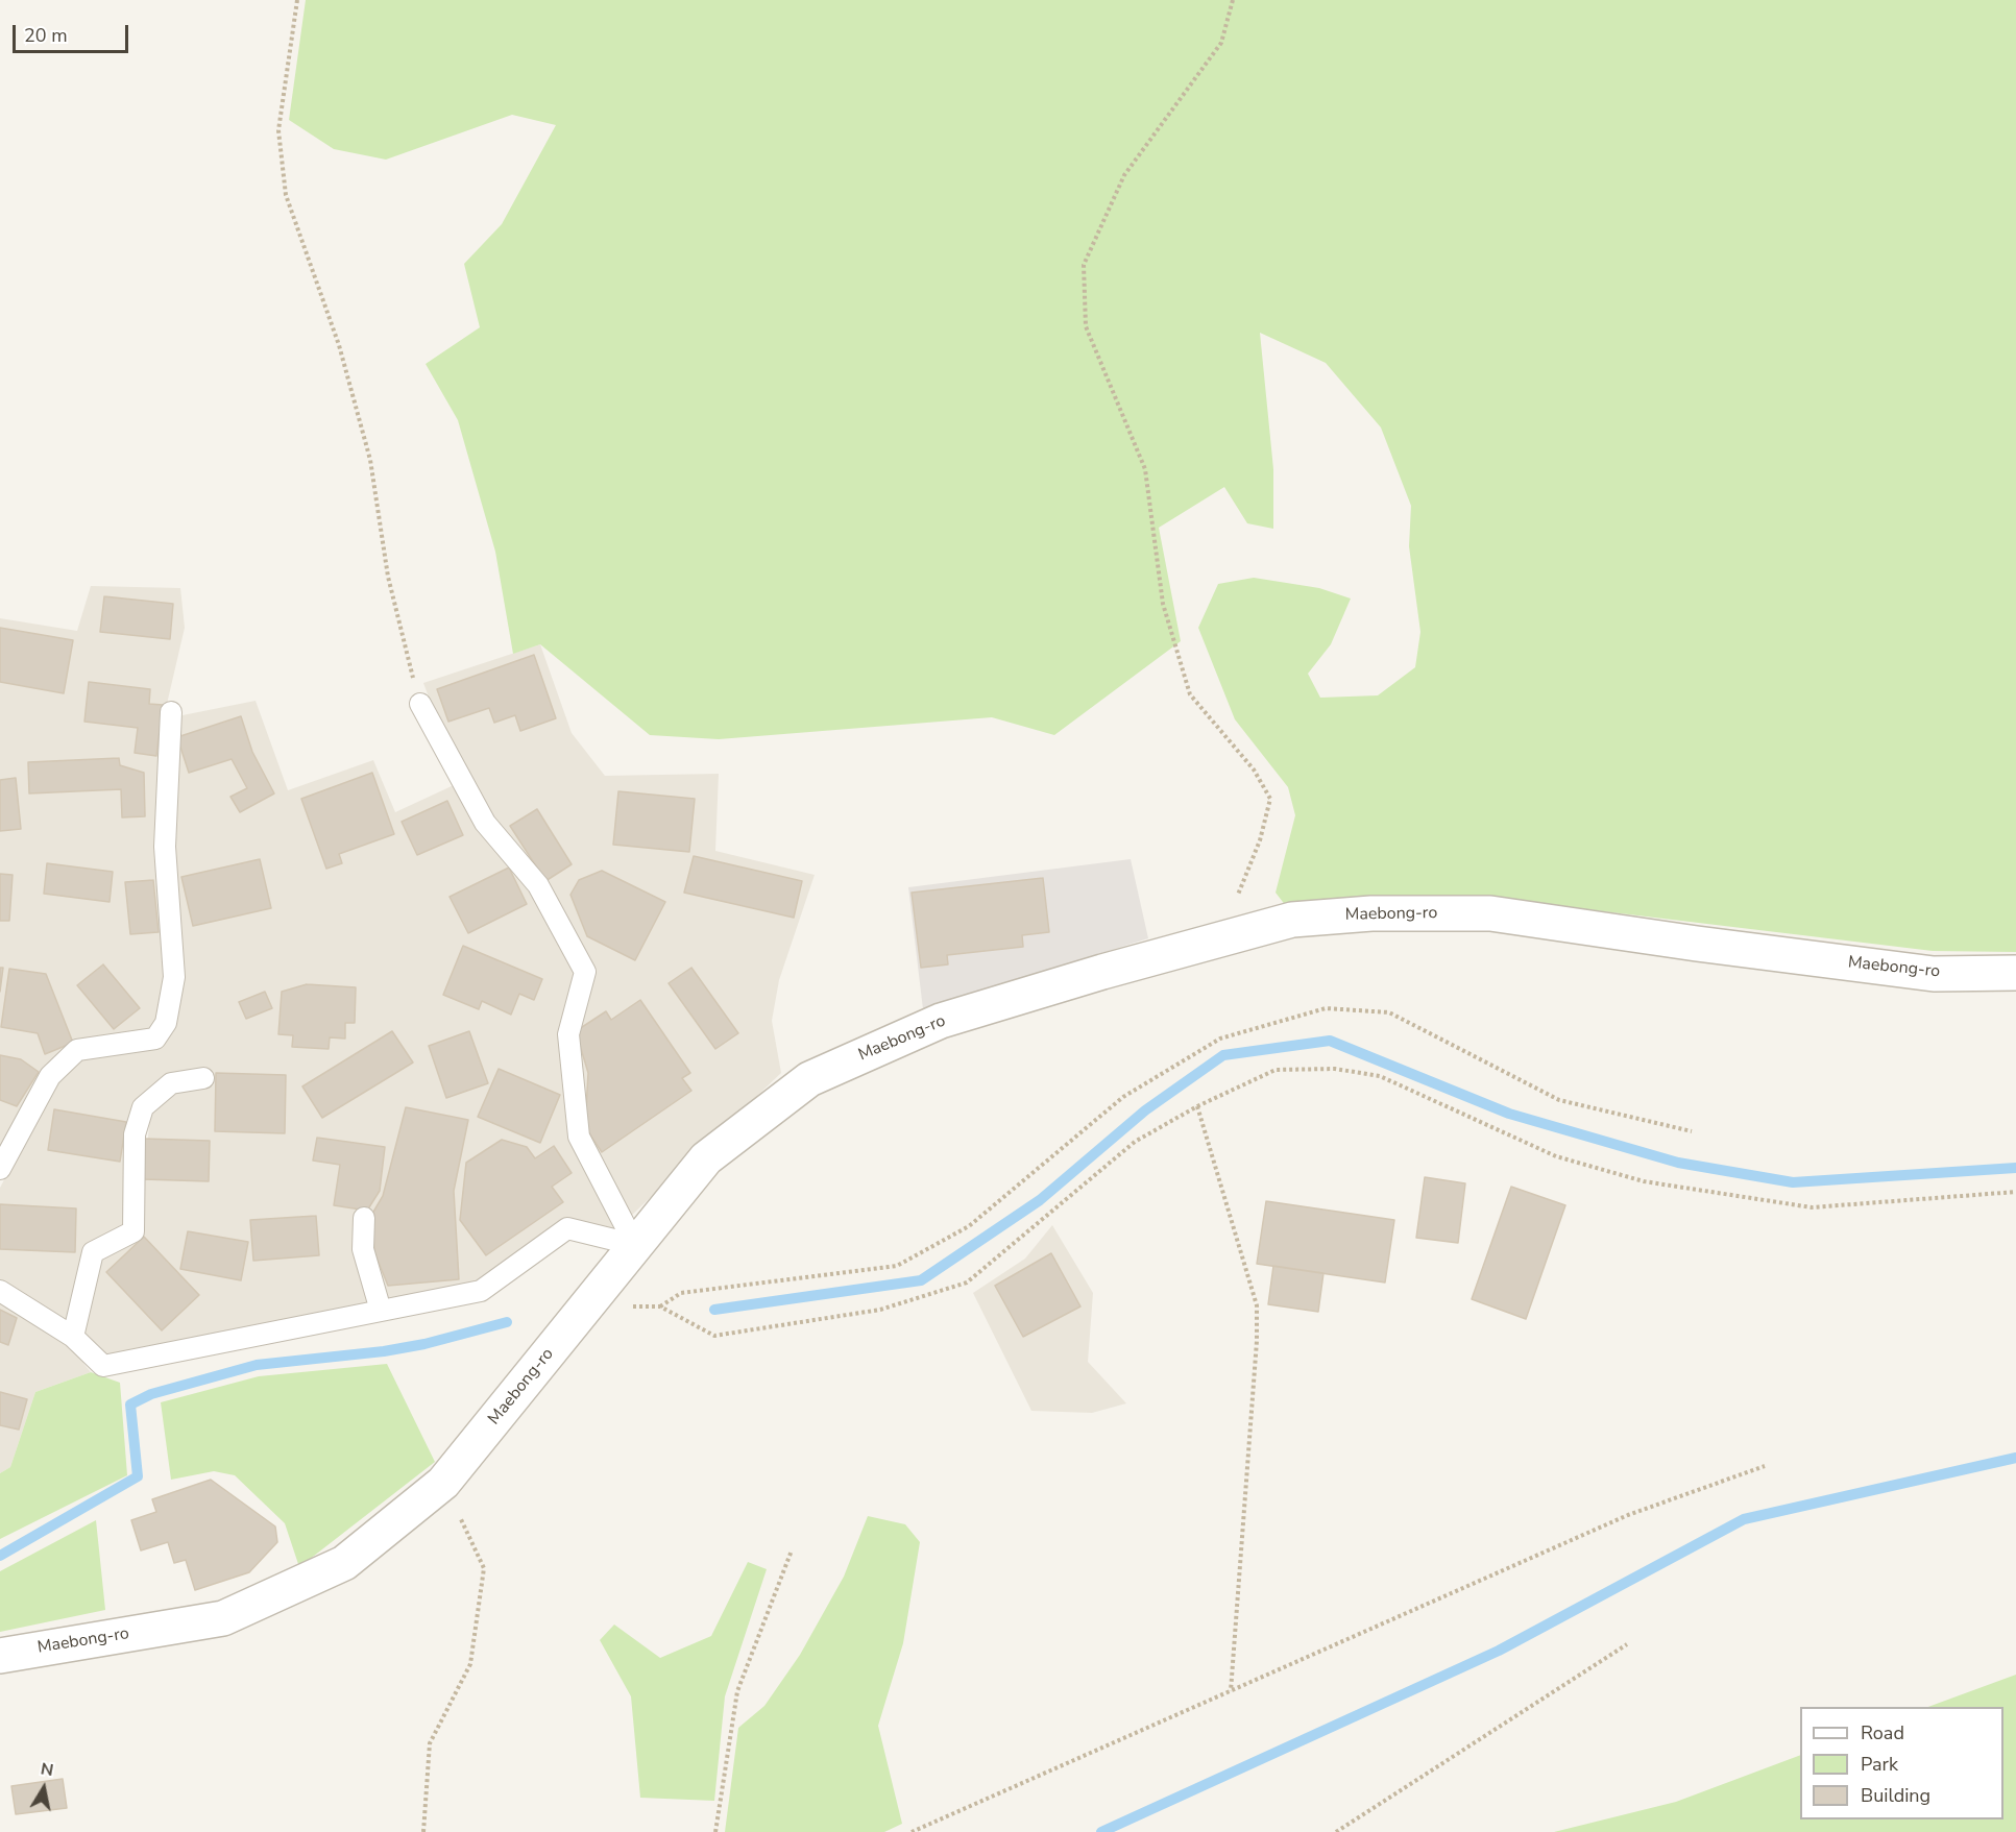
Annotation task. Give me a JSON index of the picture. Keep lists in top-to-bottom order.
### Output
{
  "streets": {
    "street": ["Maebong-ro"]
  },
  "legend": ["Road", "Park", "Building"],
  "scale_bar": "20 m",
  "north": "top"
}
